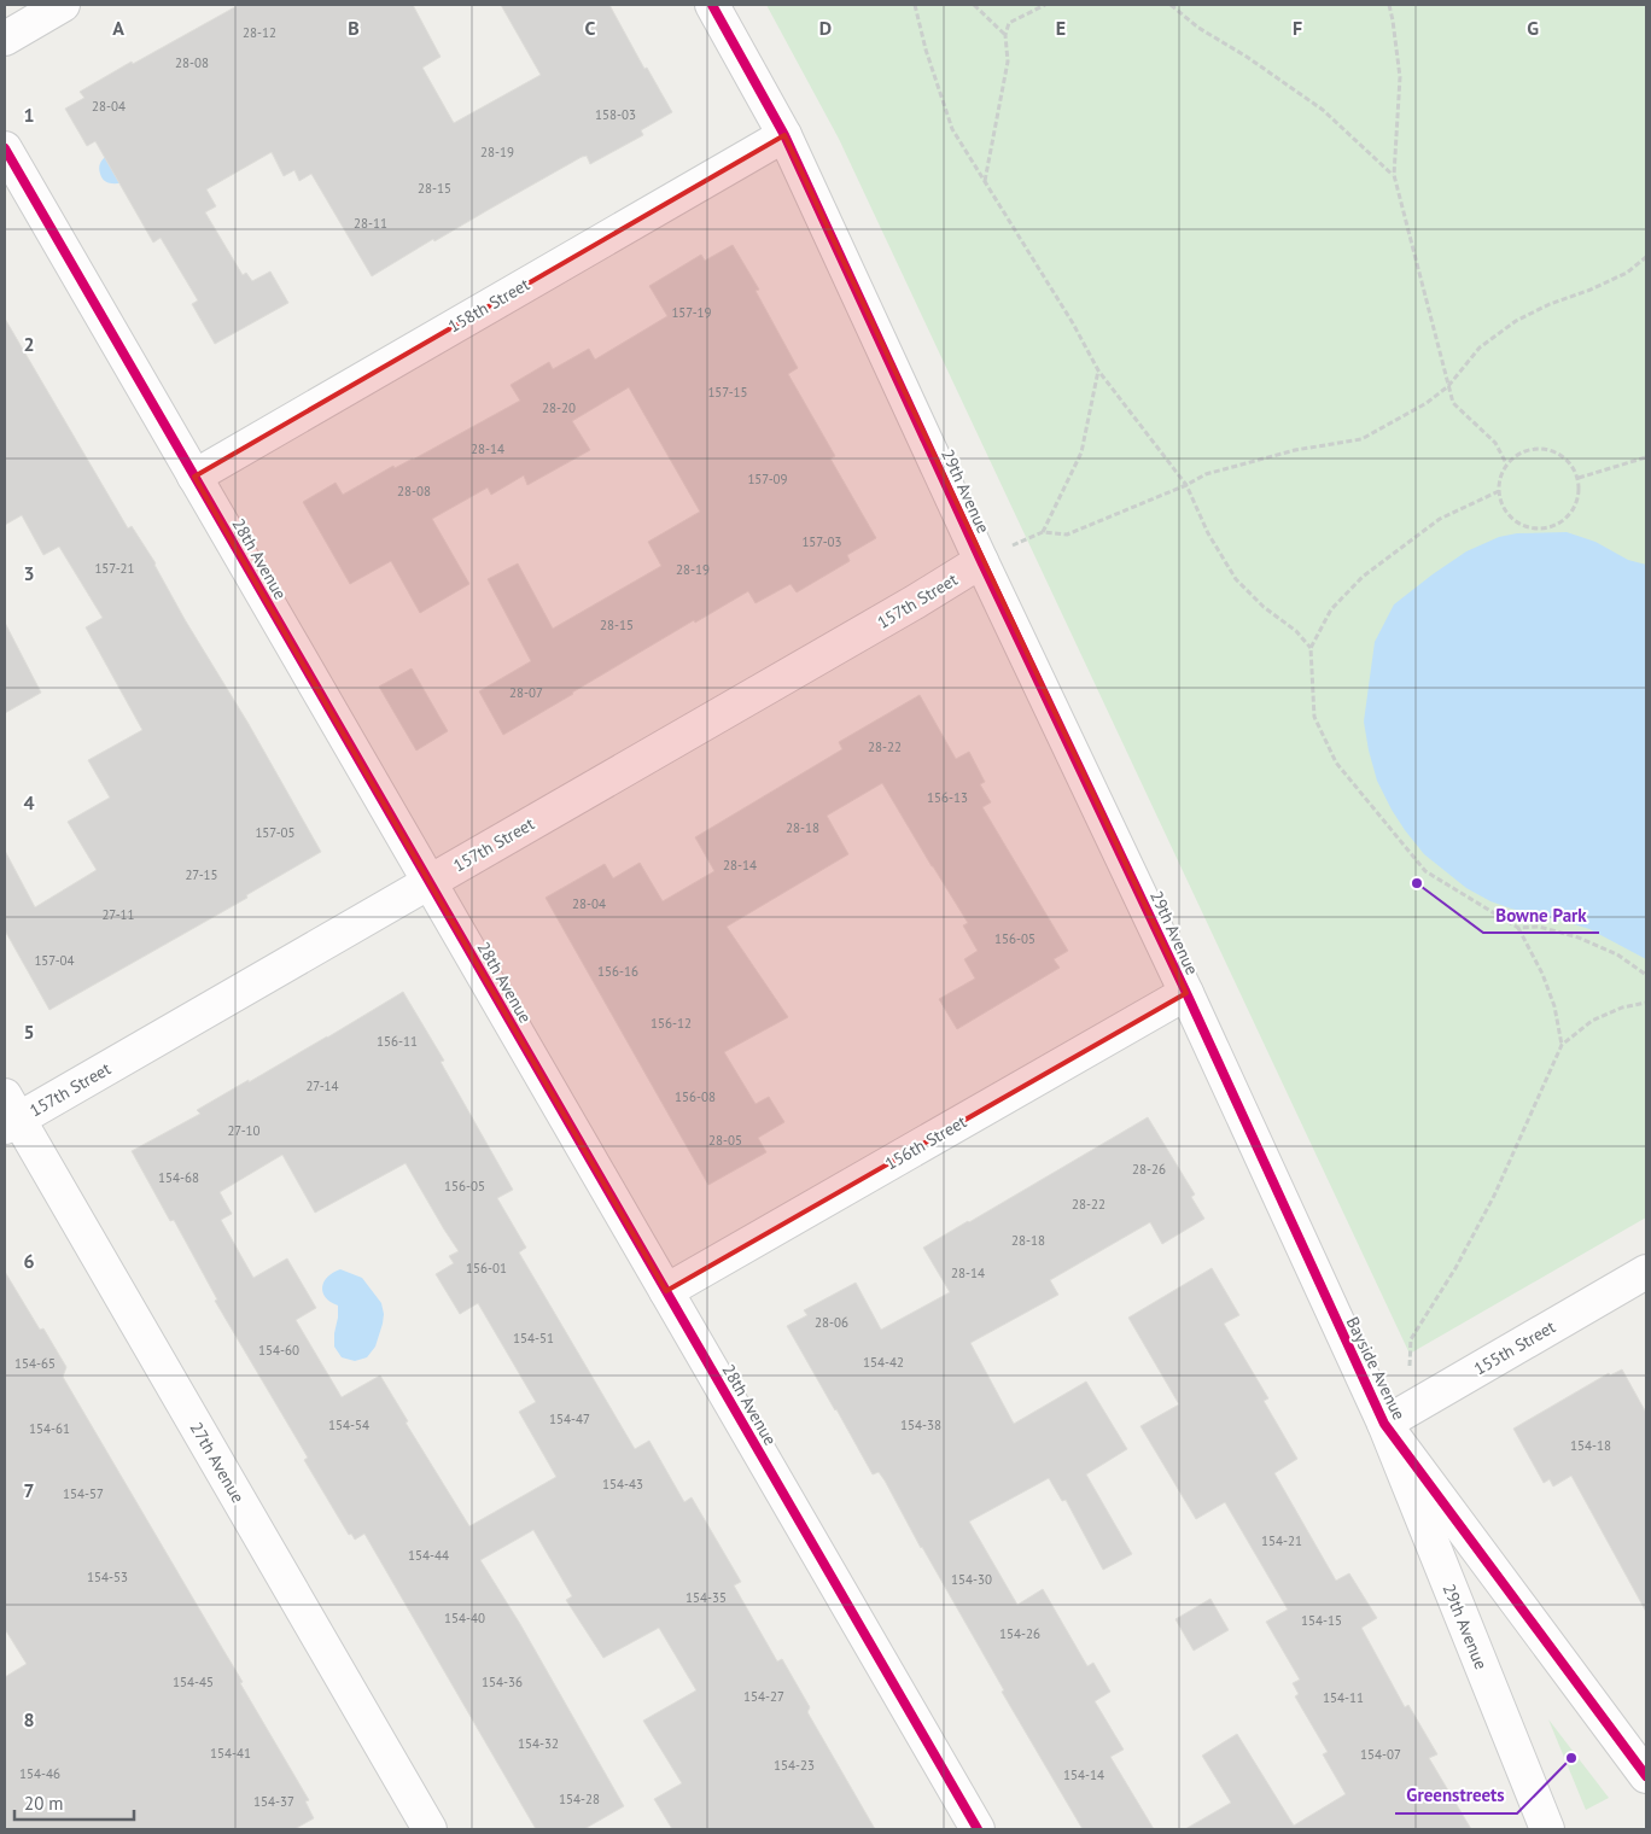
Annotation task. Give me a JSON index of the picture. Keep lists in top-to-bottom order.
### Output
{
  "streets": {
    "street": [
      "158th Street",
      "29th Avenue",
      "28th Avenue",
      "157th Street",
      "156th Street",
      "155th Street",
      "Bayside Avenue",
      "27th Avenue"
    ]
  },
  "crossings": [
    ["158th Street", "29th Avenue"],
    ["158th Street", "28th Avenue"],
    ["29th Avenue", "157th Street"],
    ["29th Avenue", "156th Street"],
    ["29th Avenue", "155th Street"],
    ["29th Avenue", "Bayside Avenue"],
    ["28th Avenue", "157th Street"],
    ["28th Avenue", "156th Street"],
    ["157th Street", "27th Avenue"],
    ["156th Street", "Bayside Avenue"],
    ["155th Street", "Bayside Avenue"]
  ],
  "places": ["Bowne Park", "Greenstreets"],
  "house_numbers": [
    "28-12",
    "28-08",
    "28-04",
    "158-03",
    "28-19",
    "28-15",
    "28-11",
    "157-19",
    "157-15",
    "28-20",
    "28-14",
    "157-09",
    "28-08",
    "157-03",
    "157-21",
    "28-19",
    "28-15",
    "28-07",
    "28-22",
    "156-13",
    "28-18",
    "157-05",
    "28-14",
    "27-15",
    "28-04",
    "27-11",
    "156-05",
    "157-04",
    "156-16",
    "156-12",
    "156-11",
    "27-14",
    "156-08",
    "27-10",
    "28-05",
    "28-26",
    "154-68",
    "156-05",
    "28-22",
    "28-18",
    "156-01",
    "28-14",
    "28-06",
    "154-51",
    "154-60",
    "154-42",
    "154-65",
    "154-47",
    "154-54",
    "154-38",
    "154-61",
    "154-18",
    "154-43",
    "154-57",
    "154-21",
    "154-44",
    "154-53",
    "154-30",
    "154-35",
    "154-40",
    "154-15",
    "154-26",
    "154-45",
    "154-36",
    "154-27",
    "154-11",
    "154-32",
    "154-41",
    "154-07",
    "154-23",
    "154-46",
    "154-14",
    "154-28",
    "154-37"
  ],
  "scale_bar": "20 m",
  "grid": {
    "columns": [
      "A",
      "B",
      "C",
      "D",
      "E",
      "F",
      "G"
    ],
    "rows": [
      "1",
      "2",
      "3",
      "4",
      "5",
      "6",
      "7",
      "8"
    ]
  }
}
